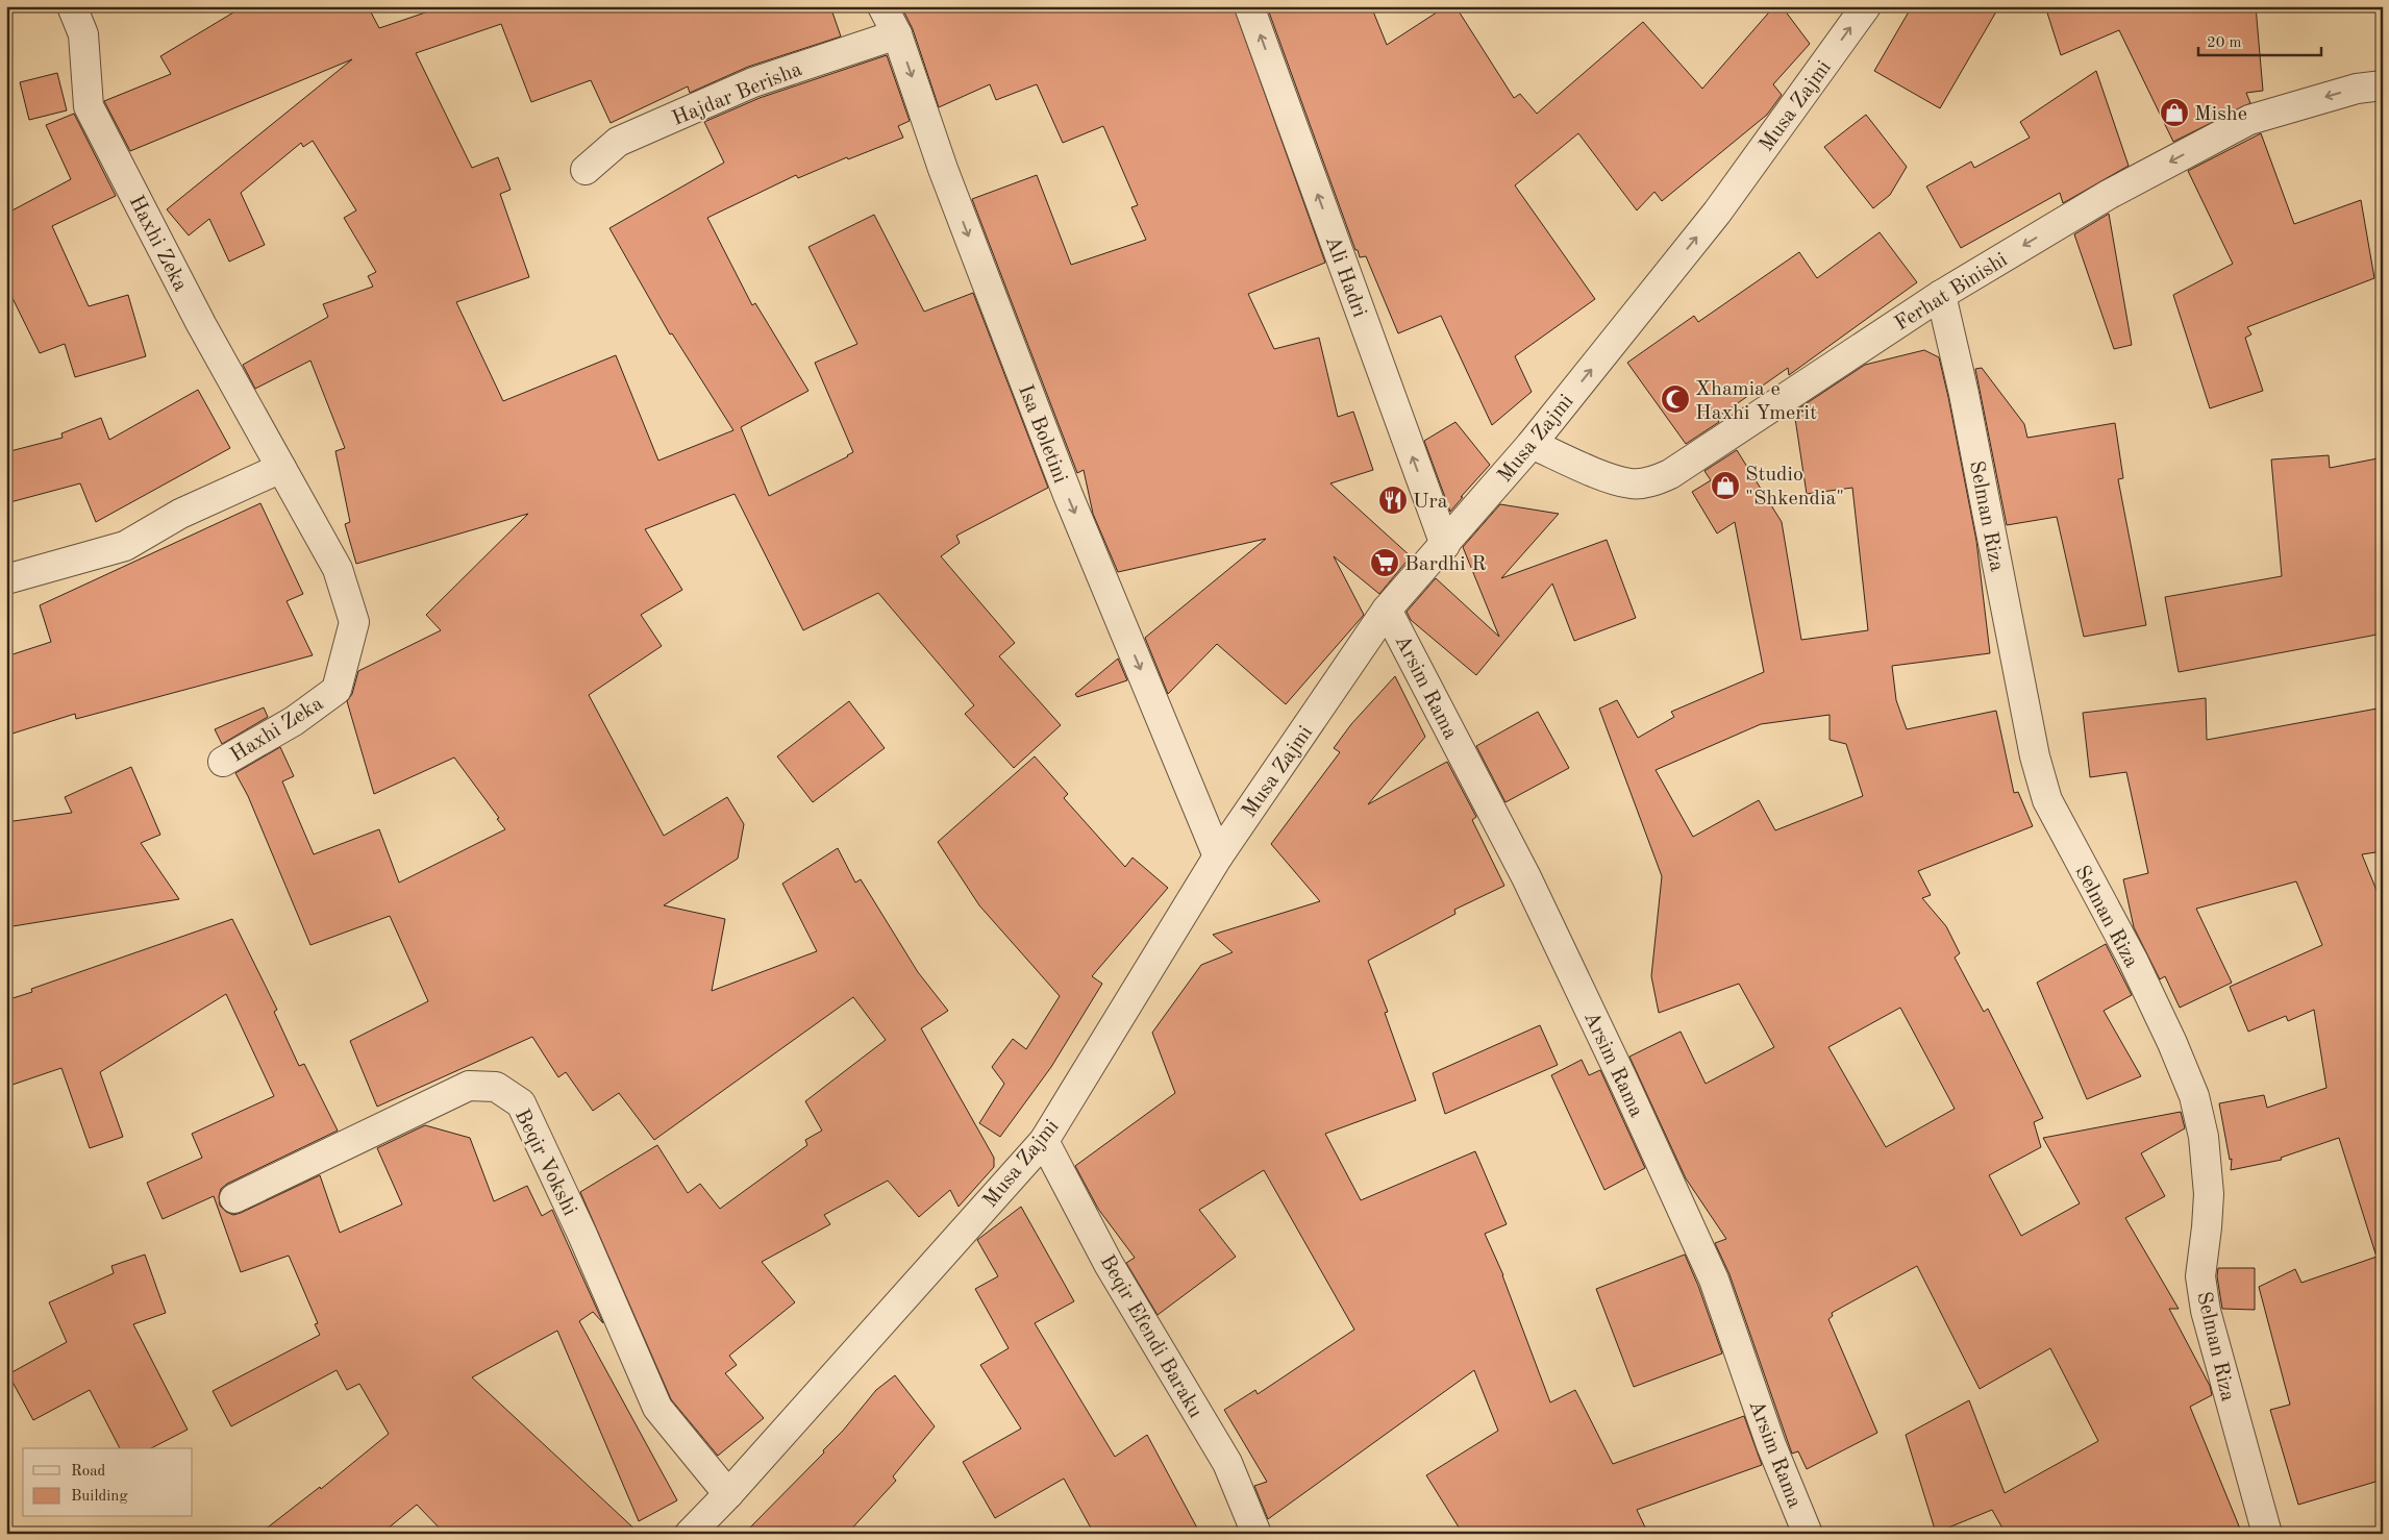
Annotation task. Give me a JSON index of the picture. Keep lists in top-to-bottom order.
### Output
{
  "streets": {
    "street": [
      "Hajdar Berisha",
      "Musa Zajmi",
      "Haxhi Zeka",
      "Ali Hadri",
      "Ferhat Binishi",
      "Isa Boletini",
      "Selman Riza",
      "Arsim Rama",
      "Beqir Vokshi",
      "Beqir Efendi Baraku"
    ]
  },
  "crossings": [
    ["Hajdar Berisha", "Isa Boletini"],
    ["Musa Zajmi", "Ali Hadri"],
    ["Musa Zajmi", "Ferhat Binishi"],
    ["Musa Zajmi", "Isa Boletini"],
    ["Musa Zajmi", "Arsim Rama"],
    ["Musa Zajmi", "Beqir Vokshi"],
    ["Musa Zajmi", "Beqir Efendi Baraku"],
    ["Ferhat Binishi", "Selman Riza"]
  ],
  "one_way": ["Ali Hadri", "Ferhat Binishi", "Isa Boletini"],
  "places": {
    "shop": ["Mishe", "Studio \"Shkendia\""],
    "mosque": ["Xhamia e Haxhi Ymerit"],
    "restaurant": ["Ura"],
    "supermarket": ["Bardhi R"]
  },
  "legend": ["Road", "Building"],
  "scale_bar": "20 m"
}
